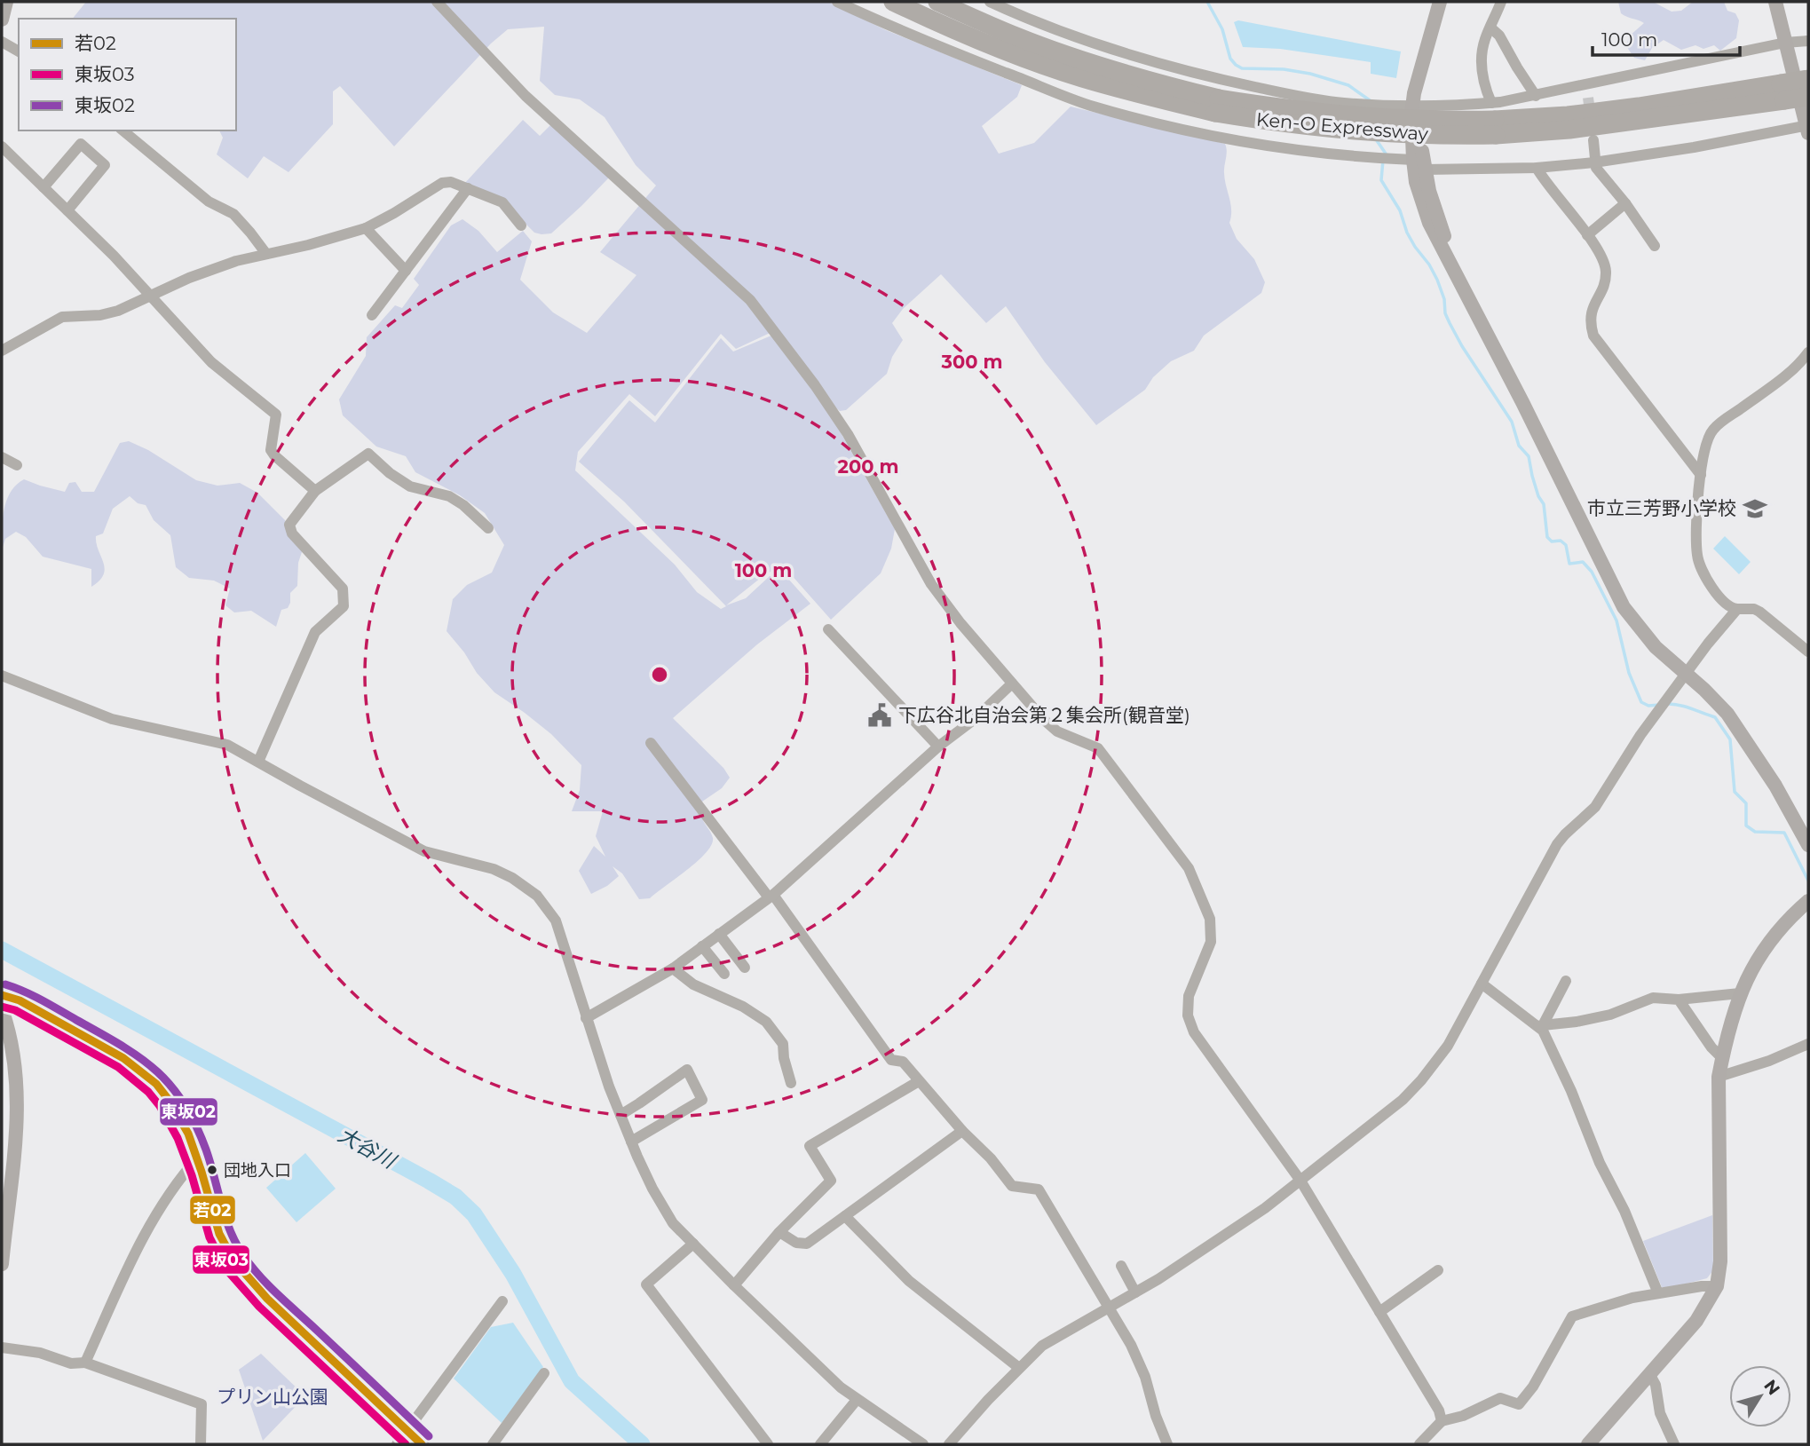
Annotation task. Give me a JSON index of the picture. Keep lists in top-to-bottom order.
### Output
{
  "streets": {
    "highway": ["Ken-O Expressway"]
  },
  "water": ["大谷川"],
  "parks": ["プリン山公園"],
  "places": {
    "school or university": ["市立三芳野小学校"],
    "public building": ["下広谷北自治会第２集会所(観音堂)"],
    "other": ["団地入口"]
  },
  "lines": ["transit line 東坂02", "transit line 若02", "transit line 東坂03"],
  "legend": ["若02", "東坂03", "東坂02"],
  "scale_bar": "100 m",
  "north": "top right",
  "rings": ["300 m", "200 m", "100 m"]
}
